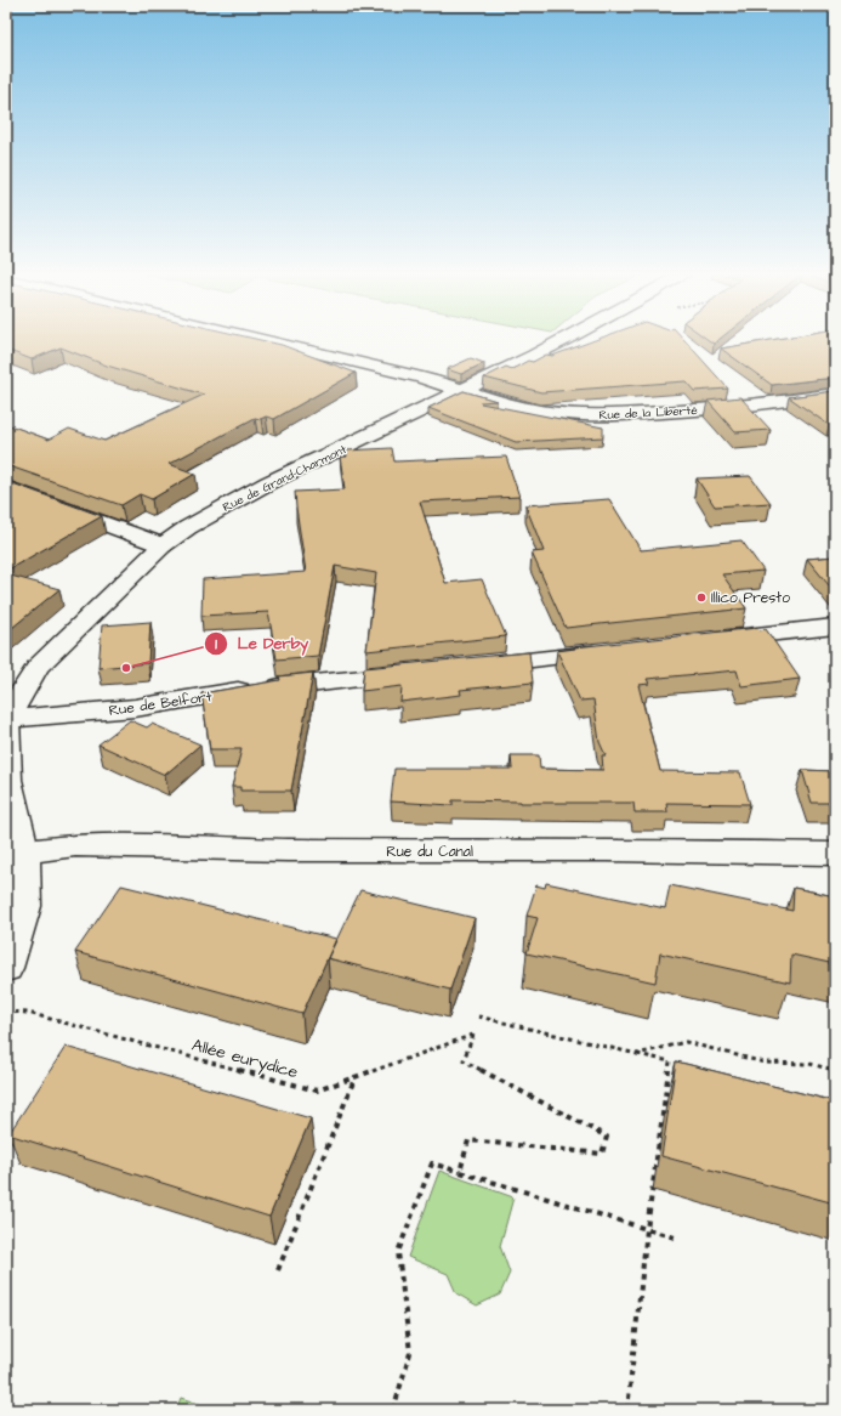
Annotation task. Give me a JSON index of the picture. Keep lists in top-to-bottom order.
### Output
{
  "streets": {
    "street": [
      "Rue de la Liberté",
      "Rue de Grand-Charmont",
      "Rue de Belfort",
      "Rue du Canal"
    ],
    "path": ["Allée eurydice"]
  },
  "crossings": [
    ["Rue de la Liberté", "Rue de Grand-Charmont"],
    ["Rue de Grand-Charmont", "Rue de Belfort"]
  ],
  "places": ["Illico Presto", "Le Derby"]
}
